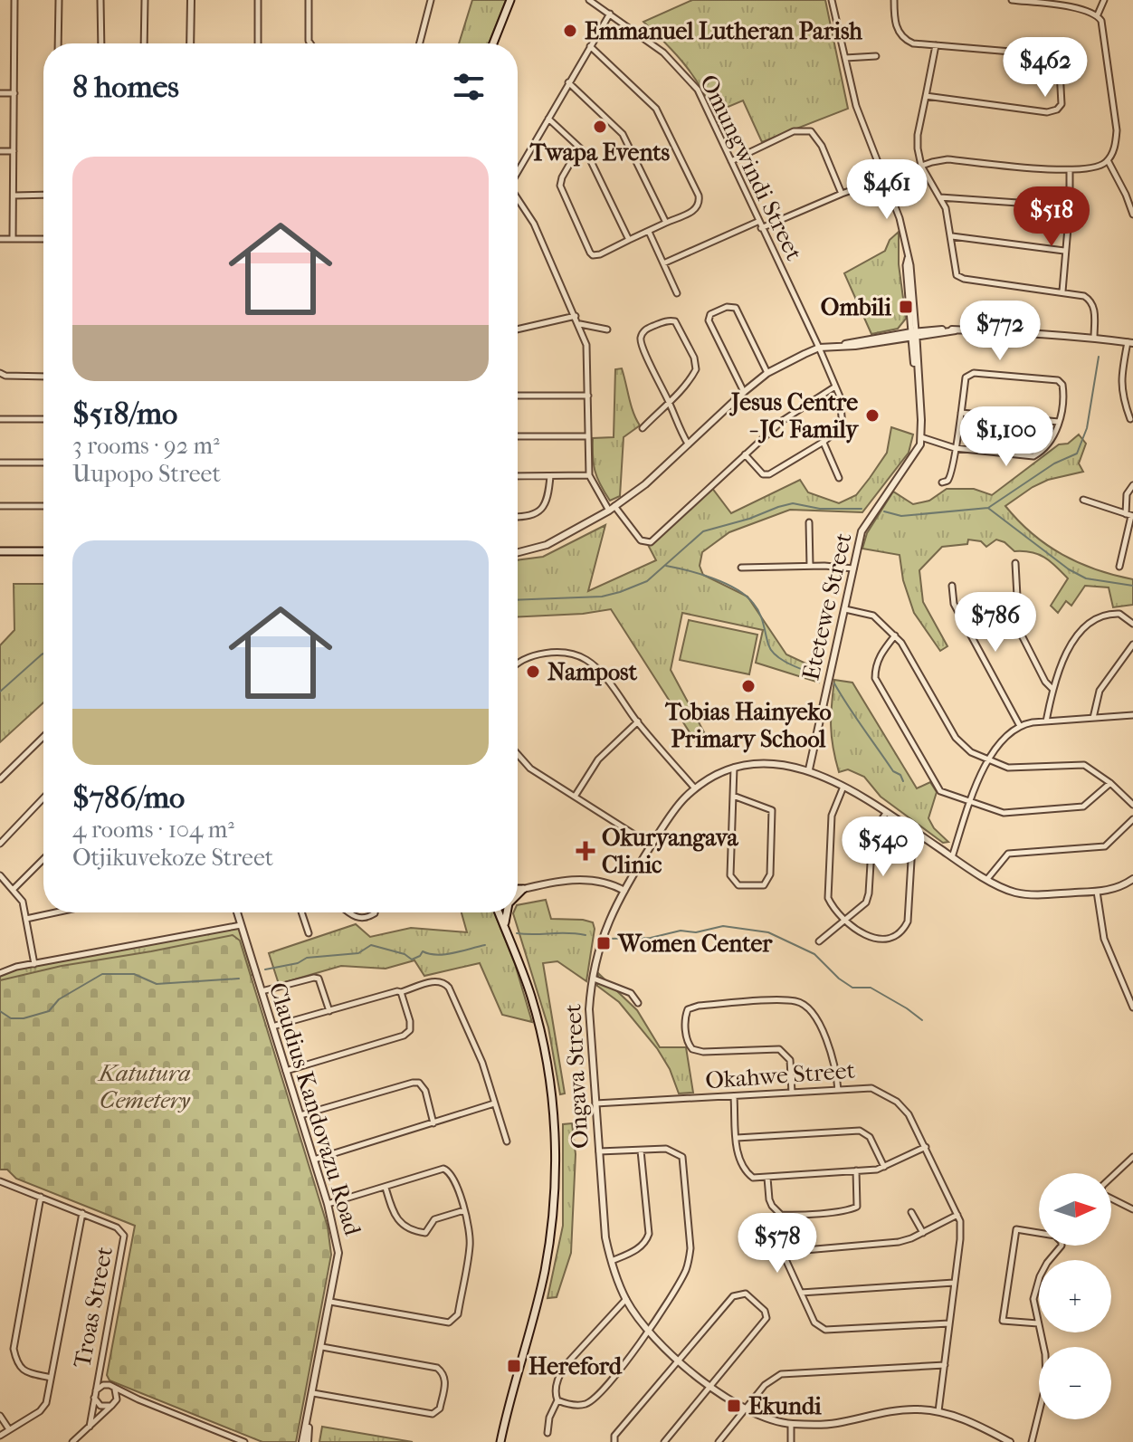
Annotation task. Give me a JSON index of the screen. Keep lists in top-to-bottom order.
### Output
{
  "streets": {
    "street": [
      "Omungwindi Street",
      "Etetewe Street",
      "Okahwe Street",
      "Ongava Street",
      "Claudius Kandovazu Road",
      "Troas Street"
    ]
  },
  "crossings": [
    ["Etetewe Street", "Ongava Street"],
    ["Okahwe Street", "Ongava Street"]
  ],
  "parks": ["Katutura Cemetery"],
  "places": {
    "other": [
      "Emmanuel Lutheran Parish",
      "Twapa Events",
      "Jesus Centre - JC Family",
      "Nampost",
      "Tobias Hainyeko Primary School"
    ],
    "transit": [
      "Ombili",
      "Women Center",
      "Hereford",
      "Ekundi"
    ],
    "health": ["Okuryangava Clinic"]
  },
  "north": "right",
  "page": {
    "price": [
      "$462",
      "$461",
      "$518",
      "$772",
      "$1,100",
      "$786",
      "$540",
      "$578"
    ],
    "heading": "8 homes",
    "list": [
      {
        "name": "$518/mo",
        "note": "3 rooms · 92 m² · Uupopo Street"
      },
      {
        "name": "$786/mo",
        "note": "4 rooms · 104 m² · Otjikuvekoze Street"
      }
    ],
    "map_buttons": ["+", "−"]
  }
}
